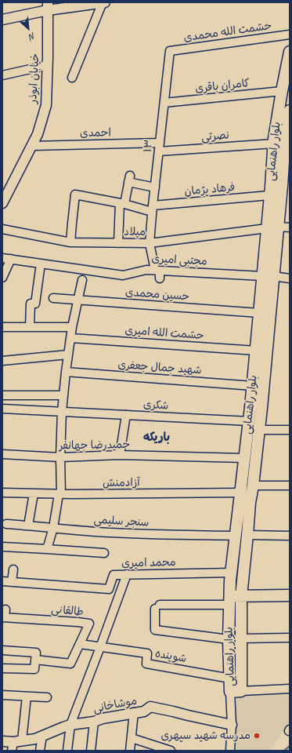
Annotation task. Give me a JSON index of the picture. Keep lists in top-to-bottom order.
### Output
{
  "streets": {
    "main road": ["بلوار راهنمایی"],
    "street": [
      "حشمت الله محمدی",
      "خیابان ابوذر",
      "کامران باقری",
      "احمدی",
      "نصرتی",
      "۱۳",
      "فرهاد پژمان",
      "میلاد",
      "مجتبی امیری",
      "حسین محمدی",
      "حشمت الله امیری",
      "شهید جمال جعفری",
      "شکری",
      "حمیدرضا جهانفر",
      "آزادمنش",
      "سنجر سلیمی",
      "محمد امیری",
      "طالقانی",
      "شوینده",
      "موشاخانی"
    ]
  },
  "crossings": [
    ["حشمت الله محمدی", "۱۳"],
    ["خیابان ابوذر", "احمدی"],
    ["کامران باقری", "۱۳"],
    ["کامران باقری", "بلوار راهنمایی"],
    ["احمدی", "۱۳"],
    ["نصرتی", "۱۳"],
    ["نصرتی", "بلوار راهنمایی"],
    ["۱۳", "فرهاد پژمان"],
    ["۱۳", "میلاد"],
    ["۱۳", "مجتبی امیری"],
    ["بلوار راهنمایی", "فرهاد پژمان"],
    ["بلوار راهنمایی", "میلاد"],
    ["بلوار راهنمایی", "مجتبی امیری"],
    ["بلوار راهنمایی", "حسین محمدی"],
    ["بلوار راهنمایی", "حشمت الله امیری"],
    ["بلوار راهنمایی", "شهید جمال جعفری"],
    ["بلوار راهنمایی", "شکری"],
    ["بلوار راهنمایی", "حمیدرضا جهانفر"],
    ["بلوار راهنمایی", "آزادمنش"],
    ["بلوار راهنمایی", "سنجر سلیمی"],
    ["بلوار راهنمایی", "محمد امیری"],
    ["بلوار راهنمایی", "شوینده"]
  ],
  "districts": ["باریکه"],
  "places": ["مدرسه شهید سپهری"],
  "north": "bottom right"
}
